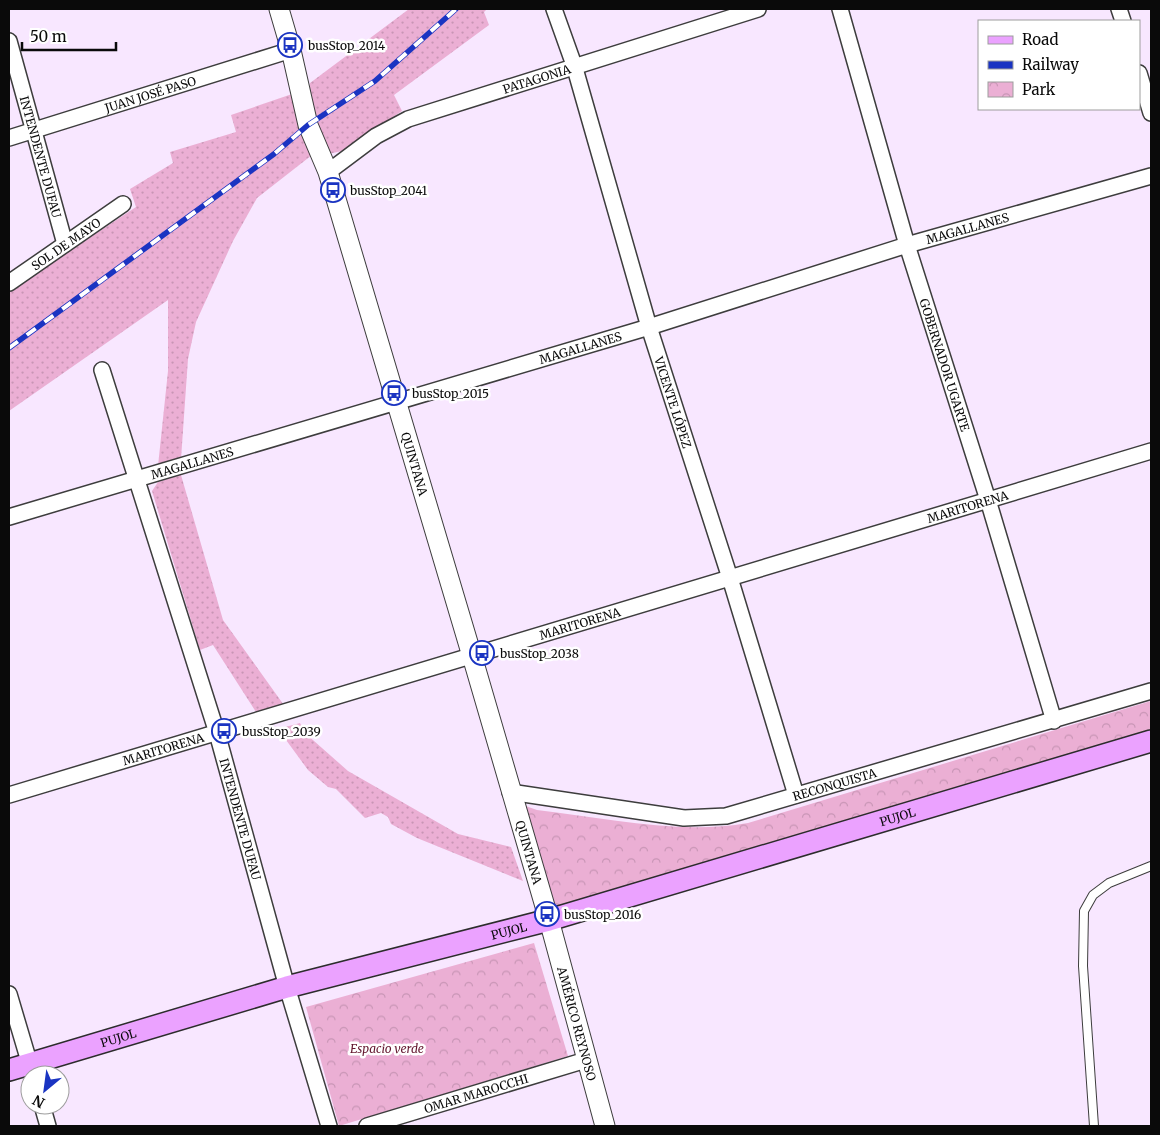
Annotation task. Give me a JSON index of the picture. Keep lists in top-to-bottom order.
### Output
{
  "streets": {
    "main road": ["PUJOL"],
    "street": [
      "PATAGONIA",
      "JUAN JOSÉ PASO",
      "INTENDENTE DUFAU",
      "MAGALLANES",
      "SOL DE MAYO",
      "GOBERNADOR UGARTE",
      "VICENTE LÓPEZ",
      "QUINTANA",
      "MARITORENA",
      "RECONQUISTA",
      "AMÉRICO REYNOSO",
      "OMAR MAROCCHI"
    ]
  },
  "crossings": [
    ["PATAGONIA", "VICENTE LÓPEZ"],
    ["PATAGONIA", "QUINTANA"],
    ["JUAN JOSÉ PASO", "INTENDENTE DUFAU"],
    ["JUAN JOSÉ PASO", "QUINTANA"],
    ["INTENDENTE DUFAU", "MAGALLANES"],
    ["INTENDENTE DUFAU", "SOL DE MAYO"],
    ["INTENDENTE DUFAU", "MARITORENA"],
    ["INTENDENTE DUFAU", "PUJOL"],
    ["MAGALLANES", "GOBERNADOR UGARTE"],
    ["MAGALLANES", "VICENTE LÓPEZ"],
    ["MAGALLANES", "QUINTANA"],
    ["GOBERNADOR UGARTE", "MARITORENA"],
    ["GOBERNADOR UGARTE", "RECONQUISTA"],
    ["VICENTE LÓPEZ", "MARITORENA"],
    ["VICENTE LÓPEZ", "RECONQUISTA"],
    ["QUINTANA", "MARITORENA"],
    ["QUINTANA", "RECONQUISTA"],
    ["QUINTANA", "PUJOL"],
    ["QUINTANA", "AMÉRICO REYNOSO"],
    ["PUJOL", "AMÉRICO REYNOSO"],
    ["AMÉRICO REYNOSO", "OMAR MAROCCHI"]
  ],
  "parks": ["Espacio verde"],
  "places": {
    "bus stop": [
      "busStop_2014",
      "busStop_2041",
      "busStop_2015",
      "busStop_2038",
      "busStop_2039",
      "busStop_2016"
    ]
  },
  "legend": ["Road", "Railway", "Park"],
  "scale_bar": "50 m",
  "north": "bottom left"
}
